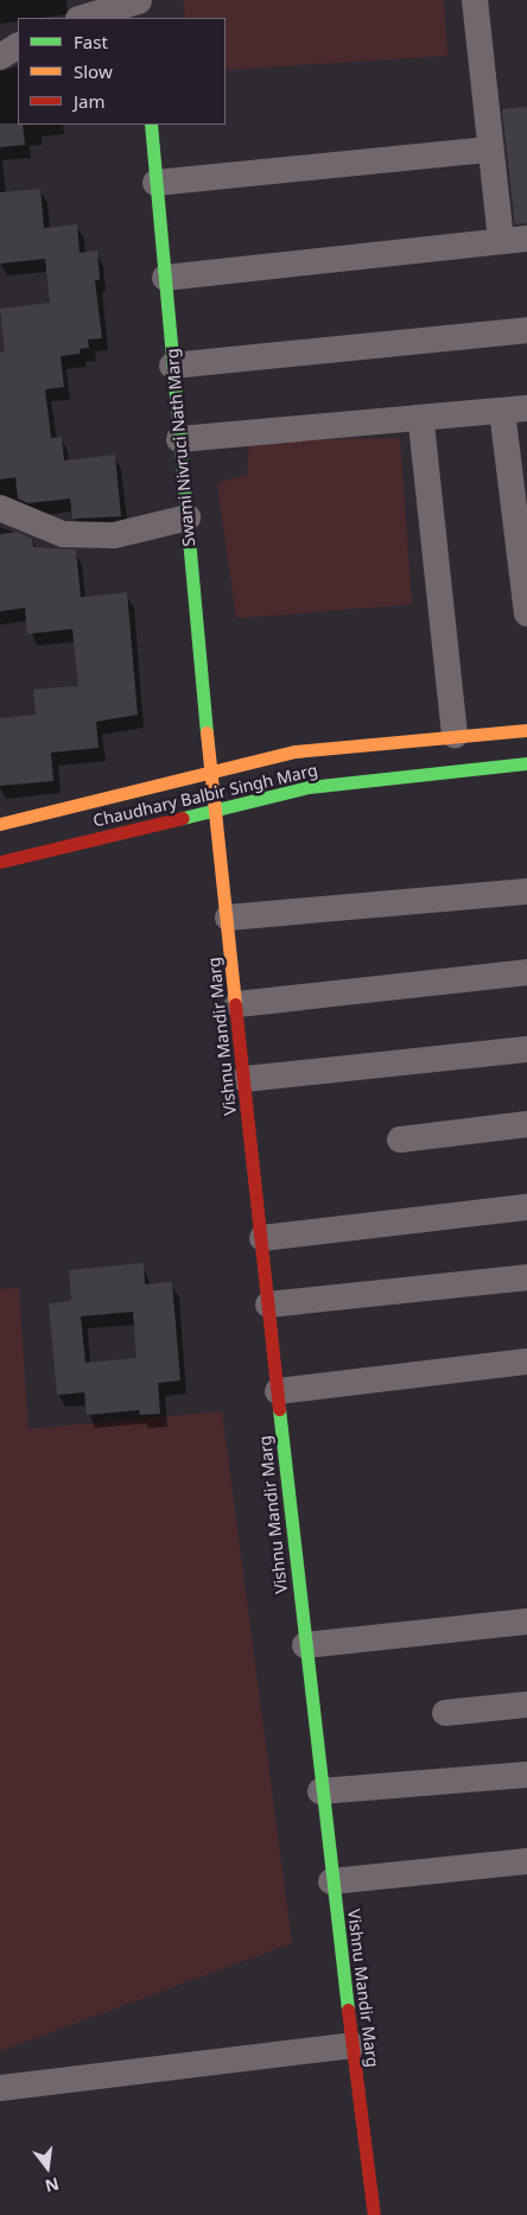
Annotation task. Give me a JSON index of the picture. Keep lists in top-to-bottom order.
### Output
{
  "streets": {
    "street": ["Swami Nivruci Nath Marg", "Chaudhary Balbir Singh Marg", "Vishnu Mandir Marg"]
  },
  "crossings": [
    ["Swami Nivruci Nath Marg", "Chaudhary Balbir Singh Marg"],
    ["Swami Nivruci Nath Marg", "Vishnu Mandir Marg"],
    ["Chaudhary Balbir Singh Marg", "Vishnu Mandir Marg"]
  ],
  "legend": ["Fast", "Slow", "Jam"],
  "north": "bottom"
}
